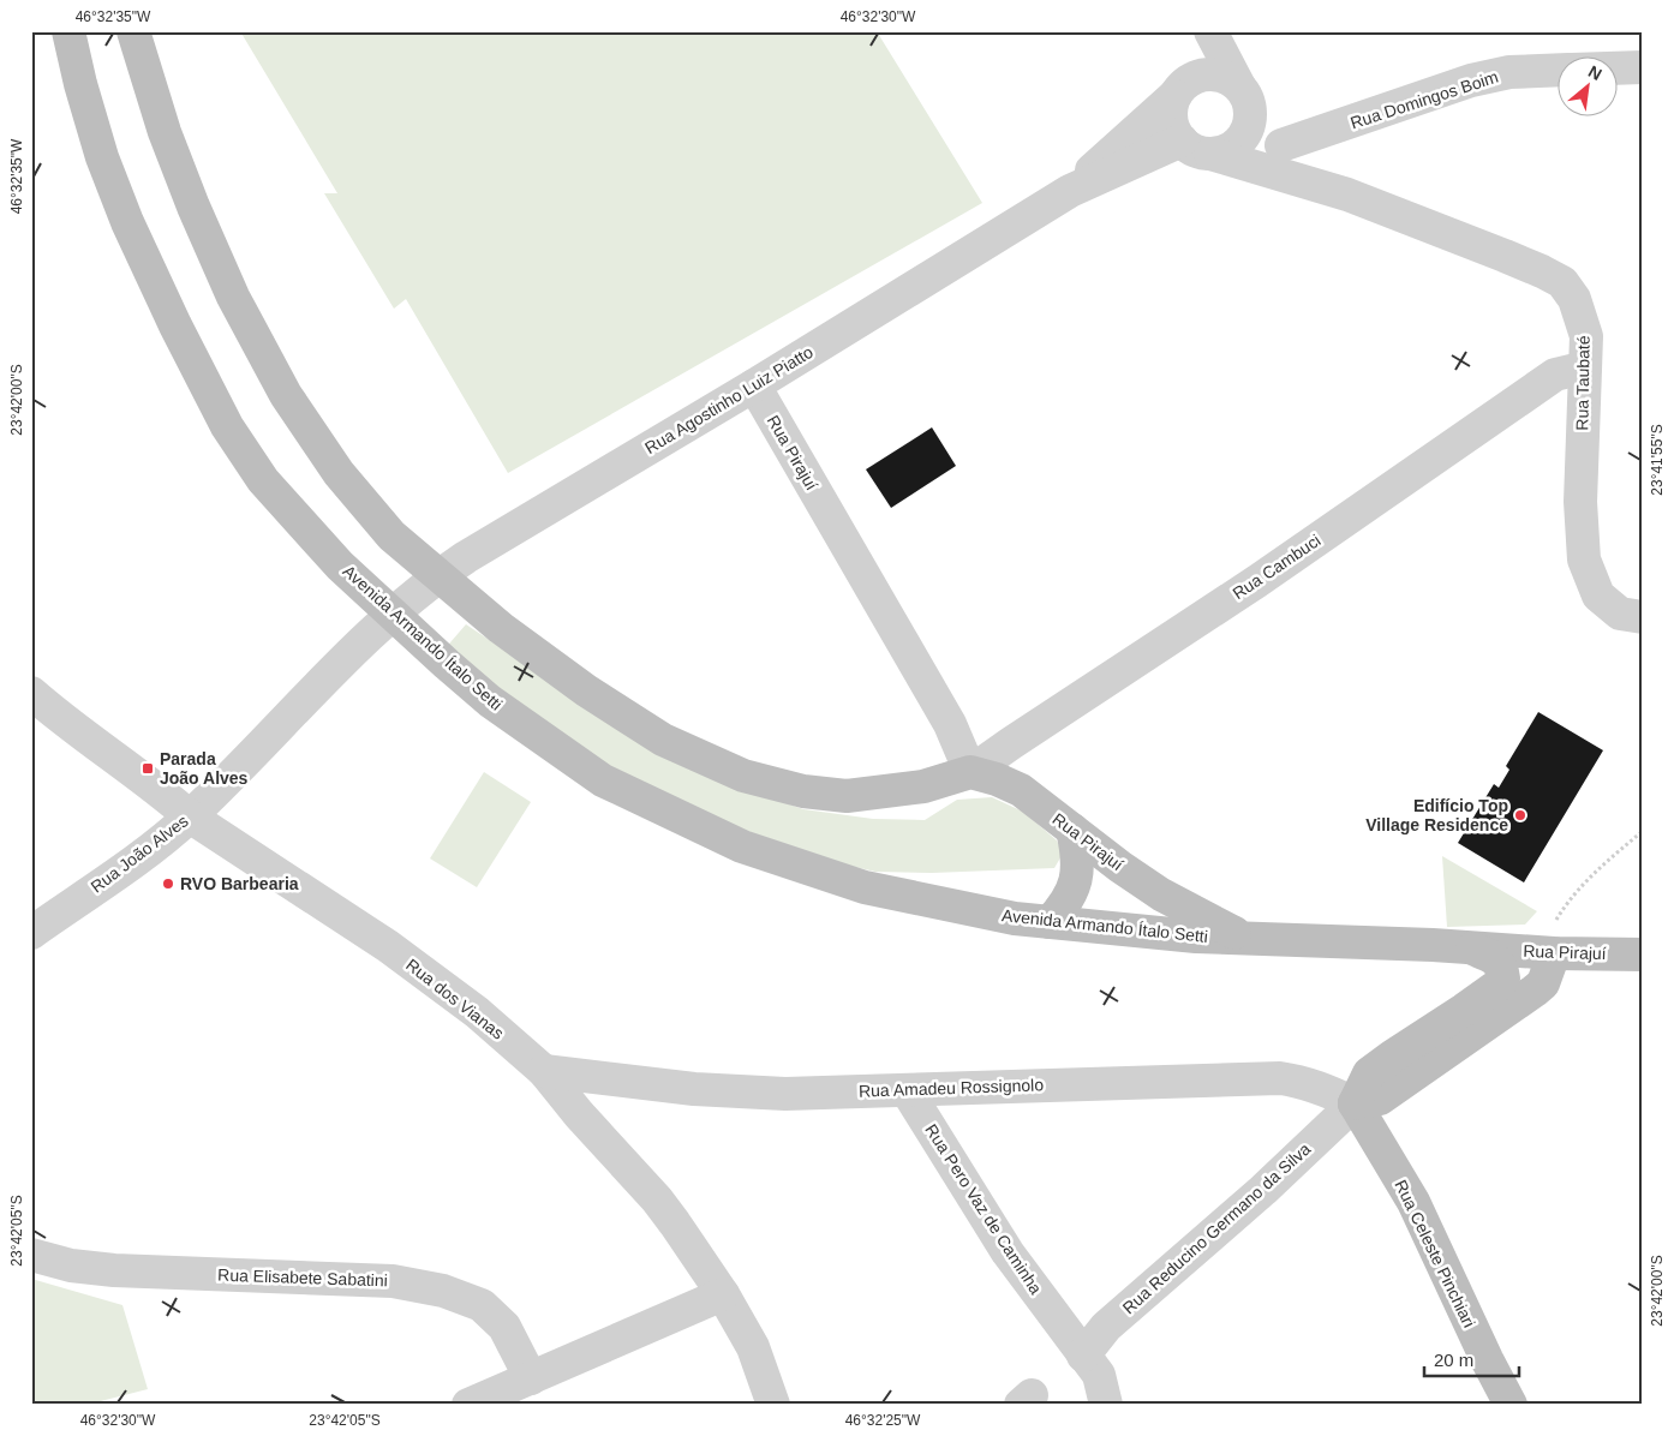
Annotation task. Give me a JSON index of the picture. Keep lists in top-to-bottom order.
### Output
{
  "streets": {
    "main road": [
      "Rua Pirajuí",
      "Avenida Armando Ítalo Setti",
      "Rua Reducino Germano da Silva",
      "Rua Celeste Pinchiari"
    ],
    "street": [
      "Rua Domingos Boim",
      "Rua Taubaté",
      "Rua Agostinho Luiz Piatto",
      "Rua Cambuci",
      "Rua João Alves",
      "Rua dos Vianas",
      "Rua Amadeu Rossignolo",
      "Rua Pero Vaz de Caminha",
      "Rua Elisabete Sabatini"
    ]
  },
  "crossings": [
    ["Rua Domingos Boim", "Rua Taubaté"],
    ["Rua Taubaté", "Rua Agostinho Luiz Piatto"],
    ["Rua Taubaté", "Rua Cambuci"],
    ["Rua Agostinho Luiz Piatto", "Rua Pirajuí"],
    ["Rua Agostinho Luiz Piatto", "Avenida Armando Ítalo Setti"],
    ["Rua Agostinho Luiz Piatto", "Rua João Alves"],
    ["Rua Pirajuí", "Rua Cambuci"],
    ["Rua Pirajuí", "Avenida Armando Ítalo Setti"],
    ["Rua Pirajuí", "Rua Reducino Germano da Silva"],
    ["Avenida Armando Ítalo Setti", "Rua João Alves"],
    ["Rua João Alves", "Rua dos Vianas"],
    ["Rua dos Vianas", "Rua Amadeu Rossignolo"],
    ["Rua Amadeu Rossignolo", "Rua Pero Vaz de Caminha"],
    ["Rua Amadeu Rossignolo", "Rua Reducino Germano da Silva"],
    ["Rua Amadeu Rossignolo", "Rua Celeste Pinchiari"],
    ["Rua Pero Vaz de Caminha", "Rua Reducino Germano da Silva"],
    ["Rua Reducino Germano da Silva", "Rua Celeste Pinchiari"]
  ],
  "places": {
    "transit": ["Parada João Alves"],
    "other": ["Edifício Top Village Residence", "RVO Barbearia"]
  },
  "scale_bar": "20 m",
  "north": "top right",
  "coordinates": [
    "46°32'35\"W",
    "46°32'30\"W",
    "23°42'00\"S",
    "23°41'55\"S",
    "23°42'05\"S",
    "46°32'25\"W"
  ]
}
